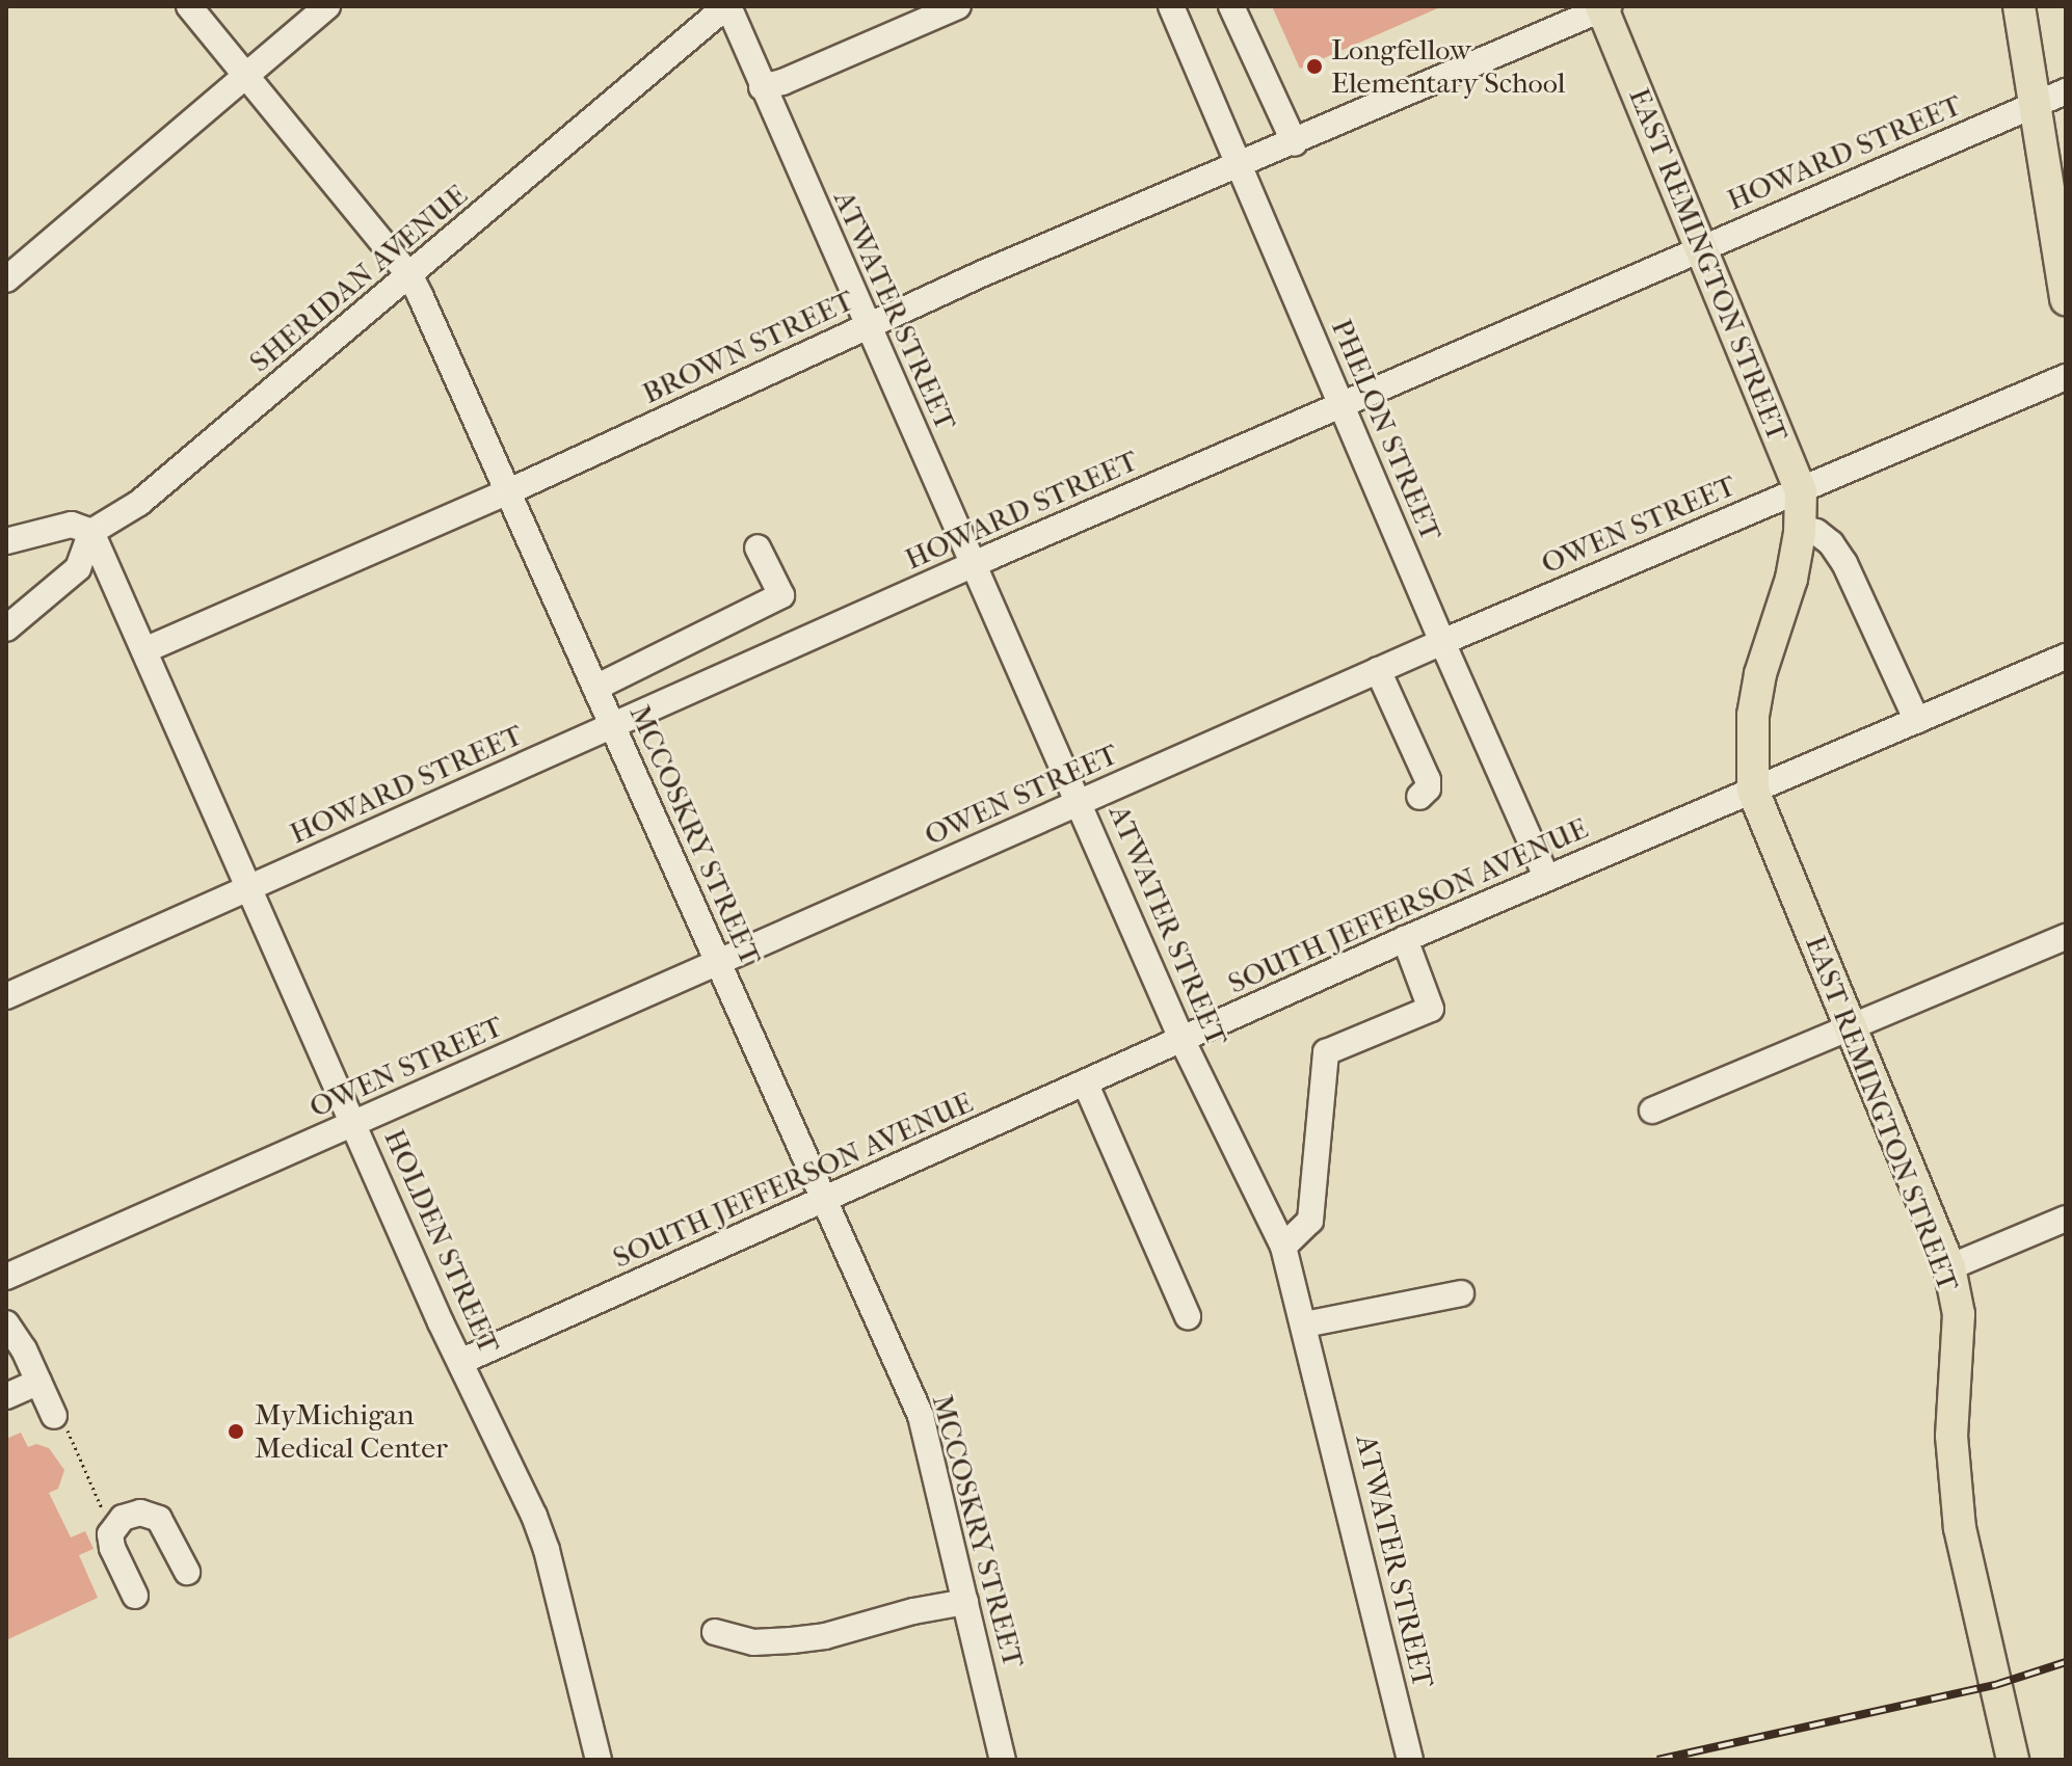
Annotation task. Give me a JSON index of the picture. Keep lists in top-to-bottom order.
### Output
{
  "streets": {
    "main road": ["EAST REMINGTON STREET"],
    "street": [
      "HOWARD STREET",
      "SHERIDAN AVENUE",
      "ATWATER STREET",
      "BROWN STREET",
      "PHELON STREET",
      "OWEN STREET",
      "MCCOSKRY STREET",
      "SOUTH JEFFERSON AVENUE",
      "HOLDEN STREET"
    ]
  },
  "crossings": [
    ["HOWARD STREET", "EAST REMINGTON STREET"],
    ["HOWARD STREET", "ATWATER STREET"],
    ["HOWARD STREET", "PHELON STREET"],
    ["HOWARD STREET", "MCCOSKRY STREET"],
    ["HOWARD STREET", "HOLDEN STREET"],
    ["EAST REMINGTON STREET", "BROWN STREET"],
    ["EAST REMINGTON STREET", "OWEN STREET"],
    ["EAST REMINGTON STREET", "SOUTH JEFFERSON AVENUE"],
    ["SHERIDAN AVENUE", "ATWATER STREET"],
    ["SHERIDAN AVENUE", "MCCOSKRY STREET"],
    ["SHERIDAN AVENUE", "HOLDEN STREET"],
    ["ATWATER STREET", "BROWN STREET"],
    ["ATWATER STREET", "OWEN STREET"],
    ["ATWATER STREET", "SOUTH JEFFERSON AVENUE"],
    ["BROWN STREET", "PHELON STREET"],
    ["BROWN STREET", "MCCOSKRY STREET"],
    ["BROWN STREET", "HOLDEN STREET"],
    ["PHELON STREET", "OWEN STREET"],
    ["PHELON STREET", "SOUTH JEFFERSON AVENUE"],
    ["OWEN STREET", "MCCOSKRY STREET"],
    ["OWEN STREET", "HOLDEN STREET"],
    ["MCCOSKRY STREET", "SOUTH JEFFERSON AVENUE"],
    ["SOUTH JEFFERSON AVENUE", "HOLDEN STREET"]
  ],
  "places": ["Longfellow Elementary School", "MyMichigan Medical Center"]
}
